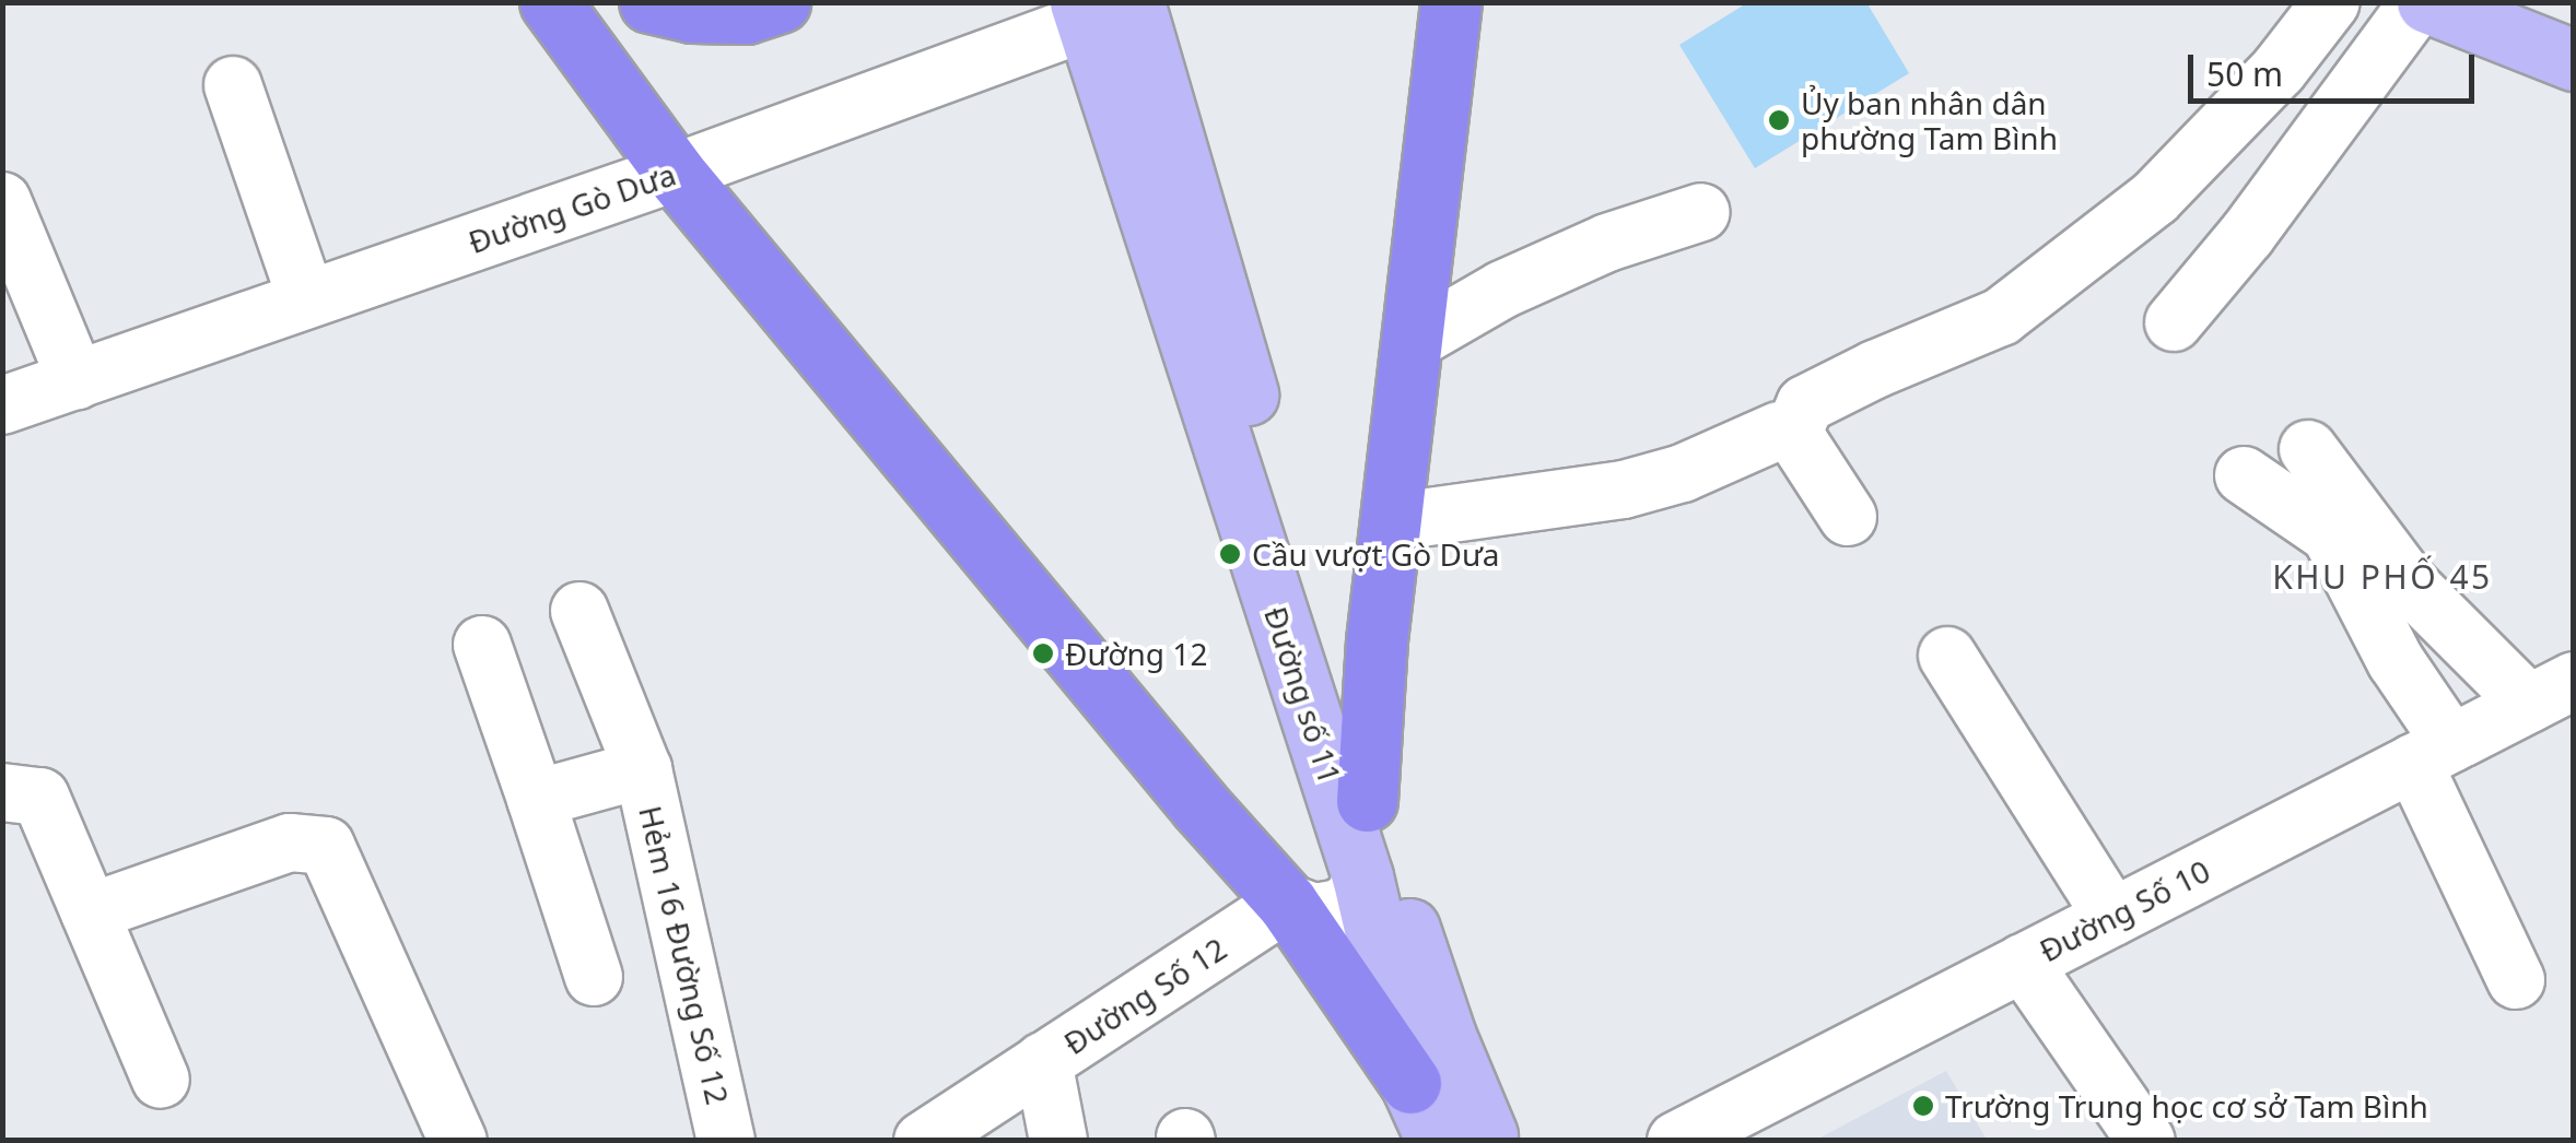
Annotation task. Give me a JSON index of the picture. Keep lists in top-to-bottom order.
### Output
{
  "streets": {
    "main road": ["Đường số 11"],
    "street": [
      "Đường Gò Dưa",
      "Đường Số 10",
      "Hẻm 16 Đường Số 12",
      "Đường Số 12"
    ]
  },
  "crossings": [
    ["Đường Gò Dưa", "Đường số 11"]
  ],
  "districts": ["KHU PHỐ 45"],
  "places": [
    "Ủy ban nhân dân phường Tam Bình",
    "Cầu vượt Gò Dưa",
    "Đường 12",
    "Trường Trung học cơ sở Tam Bình"
  ],
  "scale_bar": "50 m"
}
